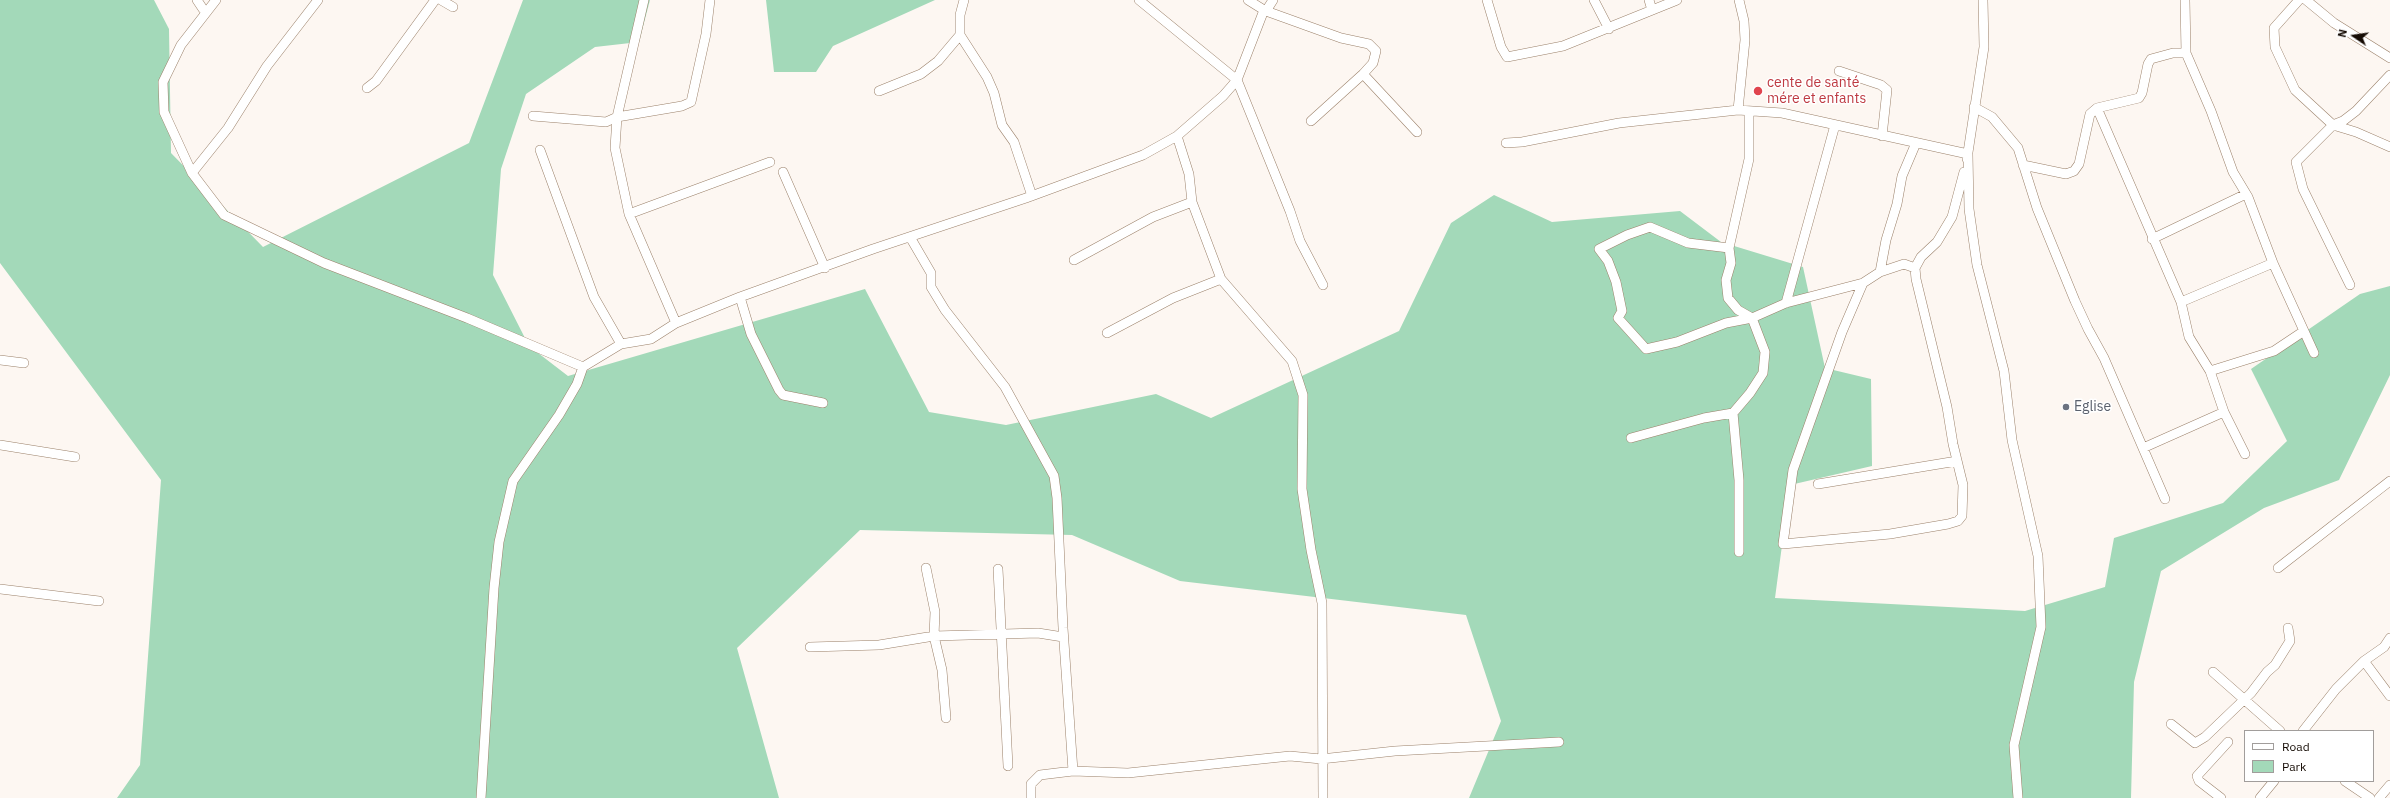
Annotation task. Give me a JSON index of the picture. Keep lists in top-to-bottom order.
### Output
{
  "places": ["cente de santé mére et enfants", "Eglise"],
  "legend": ["Road", "Park"],
  "north": "left"
}
